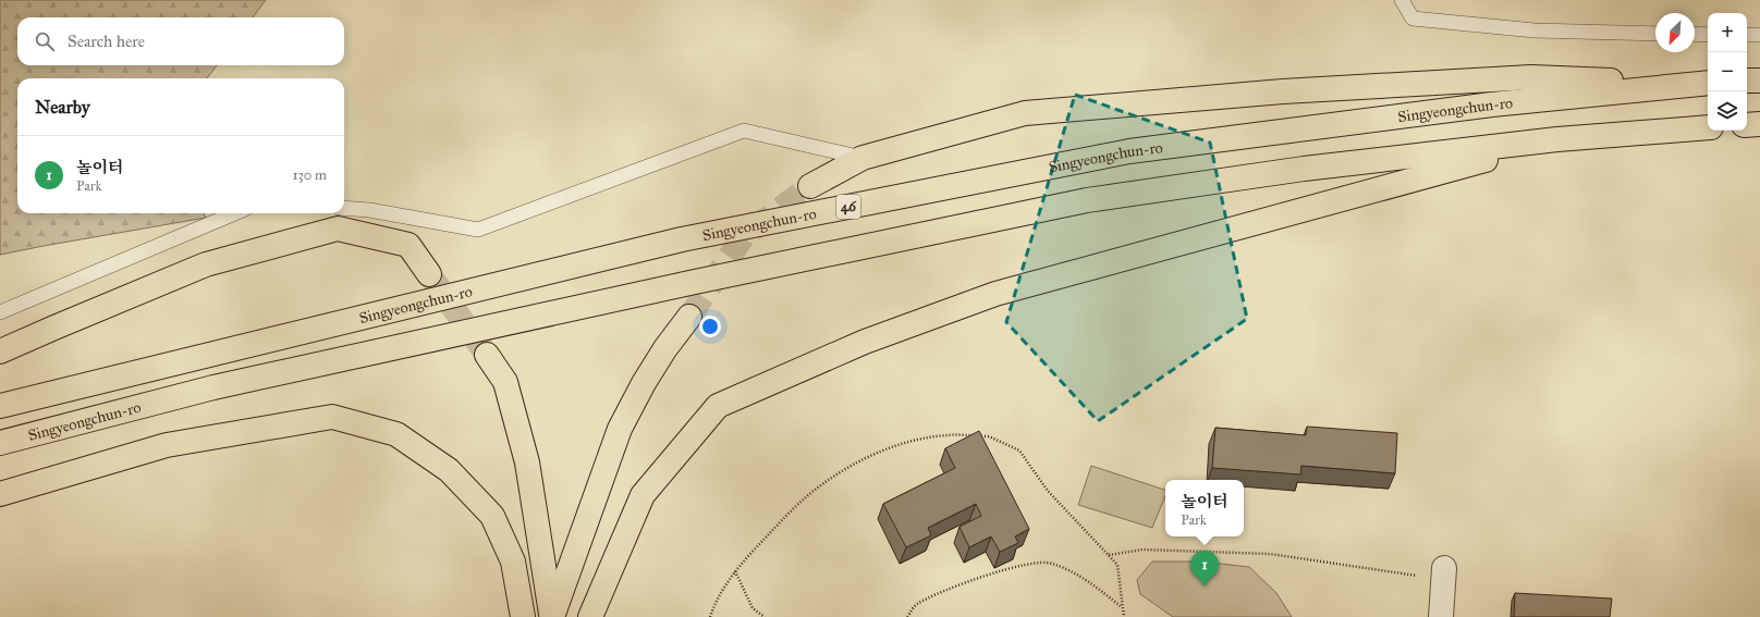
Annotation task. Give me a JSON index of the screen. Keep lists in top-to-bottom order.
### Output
{
  "streets": {
    "highway": ["Singyeongchun-ro", "46"]
  },
  "north": "bottom left",
  "page": {
    "map_buttons": ["+", "−"],
    "search": "Search here",
    "heading": "Nearby",
    "list": [
      {
        "mark": "1",
        "name": "놀이터",
        "note": "Park",
        "value": "130 m"
      }
    ],
    "popup": ["놀이터", "Park"],
    "pins": "1"
  }
}
